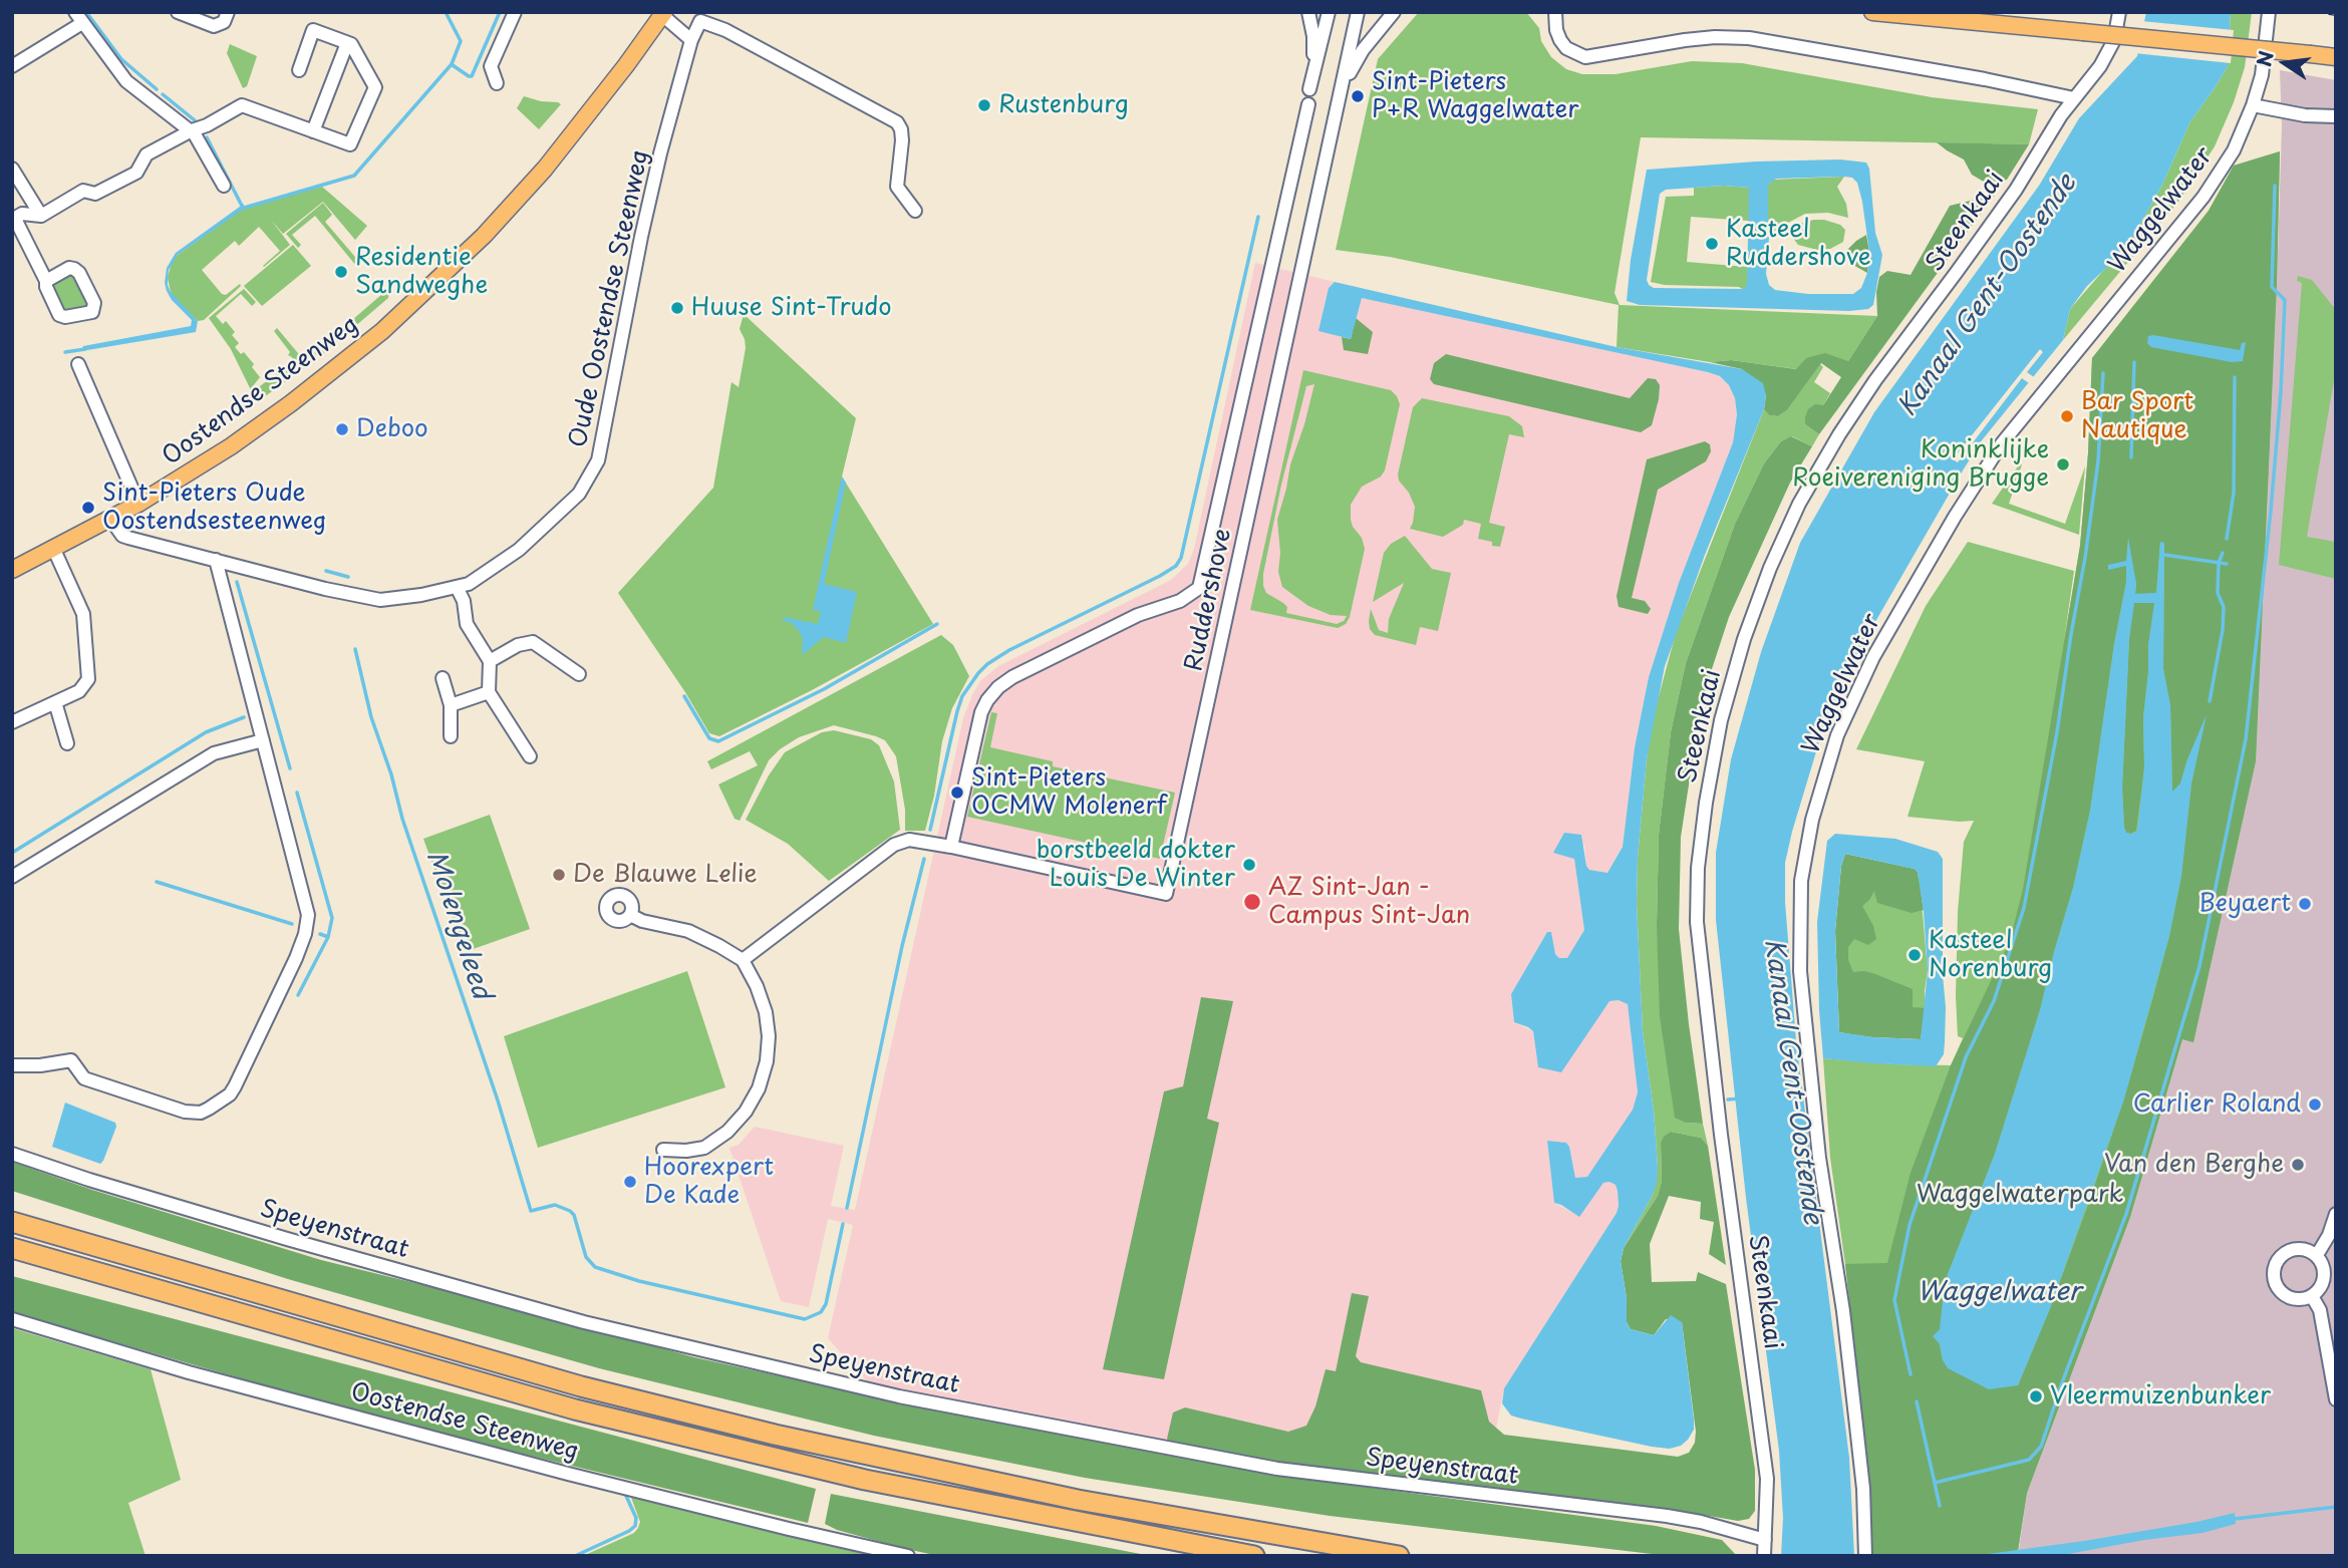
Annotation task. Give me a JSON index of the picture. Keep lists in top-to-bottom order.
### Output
{
  "streets": {
    "main road": ["Oostendse Steenweg"],
    "street": [
      "Waggelwater",
      "Steenkaai",
      "Oude Oostendse Steenweg",
      "Ruddershove",
      "Speyenstraat"
    ]
  },
  "crossings": [
    ["Steenkaai", "Speyenstraat"],
    ["Oude Oostendse Steenweg", "Oostendse Steenweg"]
  ],
  "water": ["Kanaal Gent-Oostende", "Molengeleed", "Waggelwater"],
  "parks": ["Waggelwaterpark"],
  "places": [
    "Sint-Pieters P+R Waggelwater",
    "Rustenburg",
    "Kasteel Ruddershove",
    "Residentie Sandweghe",
    "Huuse Sint-Trudo",
    "Bar Sport Nautique",
    "Deboo",
    "Koninklijke Roeivereniging Brugge",
    "Sint-Pieters Oude Oostendsesteenweg",
    "Sint-Pieters OCMW Molenerf",
    "borstbeeld dokter Louis De Winter",
    "De Blauwe Lelie",
    "AZ Sint-Jan - Campus Sint-Jan",
    "Beyaert",
    "Kasteel Norenburg",
    "Carlier Roland",
    "Van den Berghe",
    "Hoorexpert De Kade",
    "Vleermuizenbunker"
  ],
  "north": "left"
}
